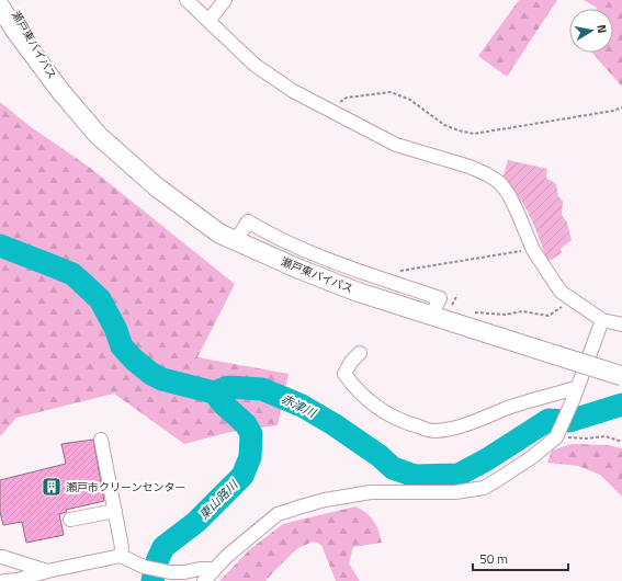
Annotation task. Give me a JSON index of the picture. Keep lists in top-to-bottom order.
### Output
{
  "streets": {
    "highway": ["瀬戸東バイパス"]
  },
  "water": ["赤津川", "東山路川"],
  "places": {
    "building": ["瀬戸市クリーンセンター"]
  },
  "scale_bar": "50 m",
  "north": "right"
}
